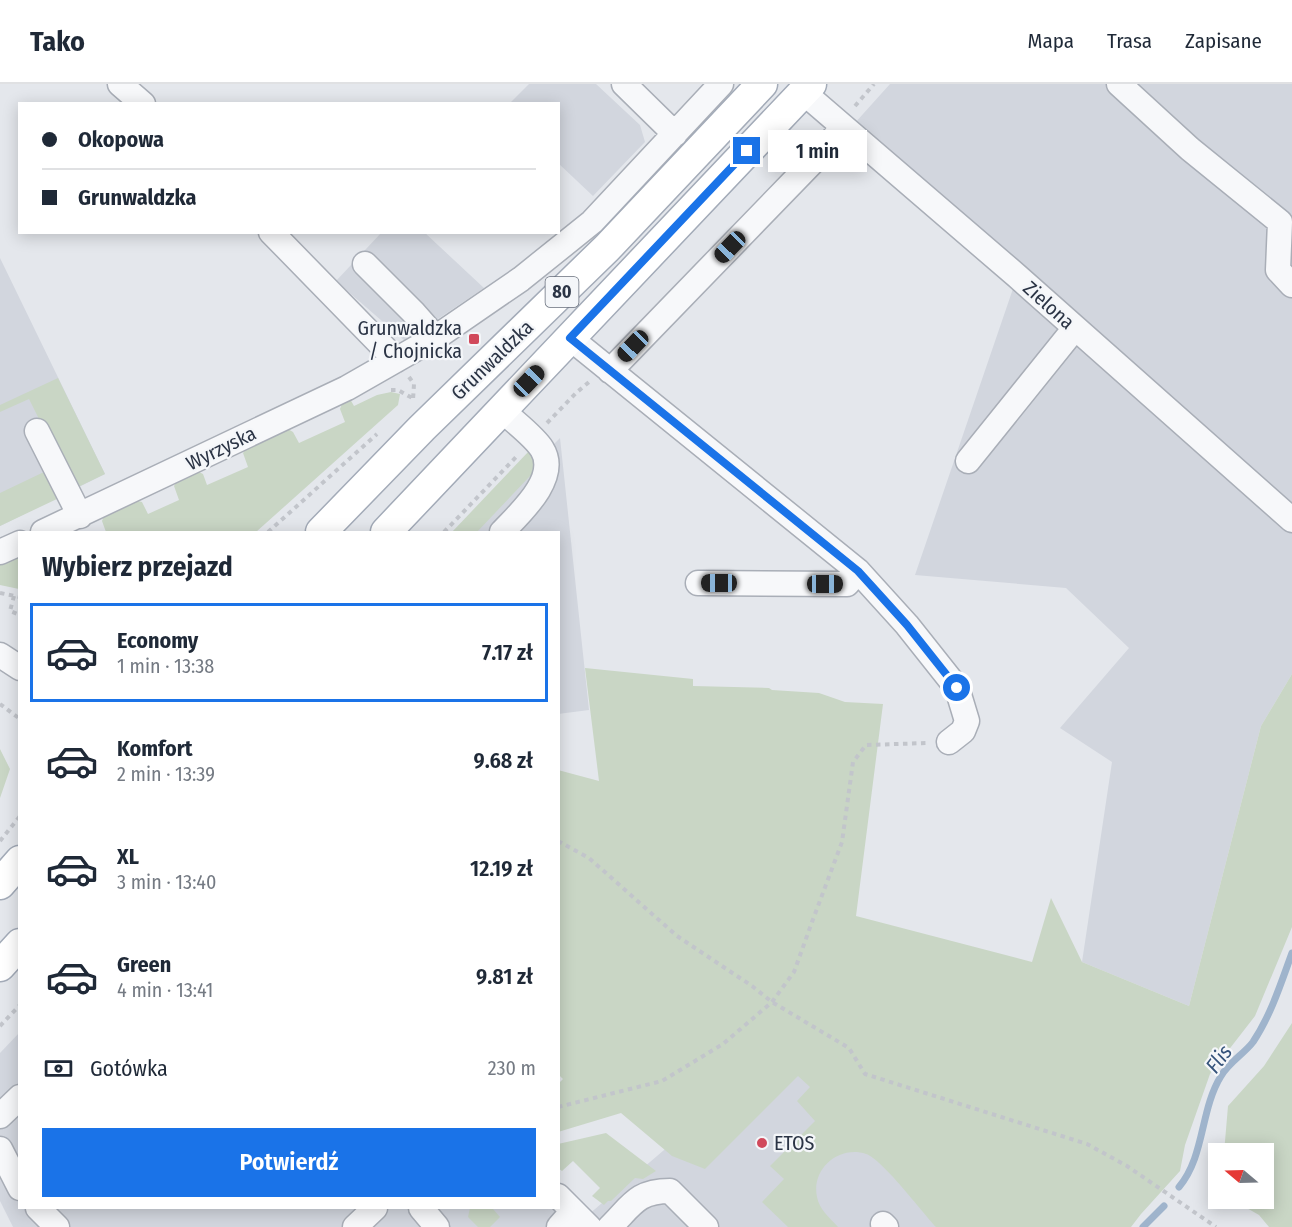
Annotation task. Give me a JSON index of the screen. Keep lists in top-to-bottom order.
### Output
{
  "streets": {
    "main road": ["80", "Grunwaldzka"],
    "street": ["Zielona", "Wyrzyska"]
  },
  "crossings": [
    ["Zielona", "Grunwaldzka"]
  ],
  "water": ["Flis"],
  "places": {
    "transit": ["Grunwaldzka / Chojnicka"],
    "other": ["ETOS"]
  },
  "north": "left",
  "page": {
    "header": "Tako",
    "nav": ["Mapa", "Trasa", "Zapisane"],
    "banner": ["Okopowa", "Grunwaldzka"],
    "bubble": "1 min",
    "heading": "Wybierz przejazd",
    "list": [
      {
        "name": "Economy",
        "note": "1 min · 13:38",
        "value": "7.17 zł"
      },
      {
        "name": "Komfort",
        "note": "2 min · 13:39",
        "value": "9.68 zł"
      },
      {
        "name": "XL",
        "note": "3 min · 13:40",
        "value": "12.19 zł"
      },
      {
        "name": "Green",
        "note": "4 min · 13:41",
        "value": "9.81 zł"
      }
    ],
    "pay": ["Gotówka", "230 m"],
    "buttons": "Potwierdź"
  }
}
